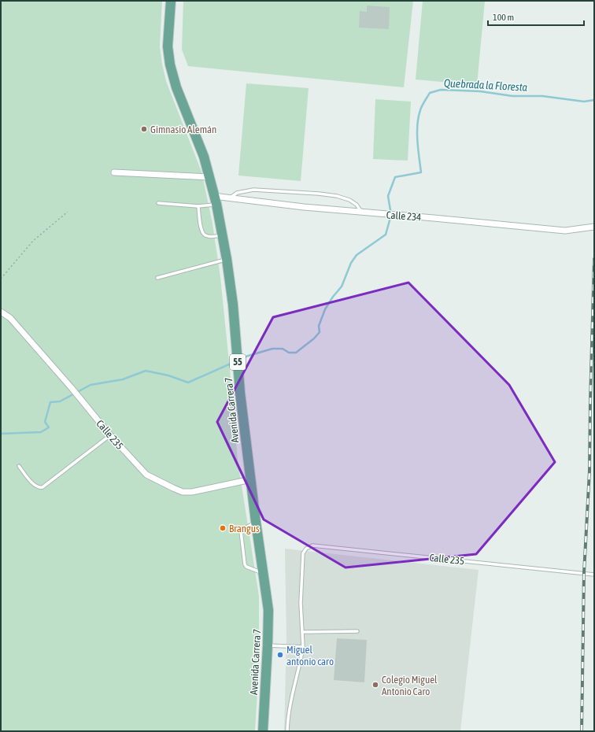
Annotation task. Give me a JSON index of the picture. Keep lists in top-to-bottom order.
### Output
{
  "streets": {
    "main road": ["55", "Avenida Carrera 7"],
    "street": ["Calle 234", "Calle 235"]
  },
  "crossings": [
    ["Calle 234", "Avenida Carrera 7"],
    ["Avenida Carrera 7", "Calle 235"]
  ],
  "water": ["Quebrada la Floresta"],
  "places": [
    "Gimnasio Alemán",
    "Brangus",
    "Miguel antonio caro",
    "Colegio Miguel Antonio Caro"
  ],
  "scale_bar": "100 m"
}
